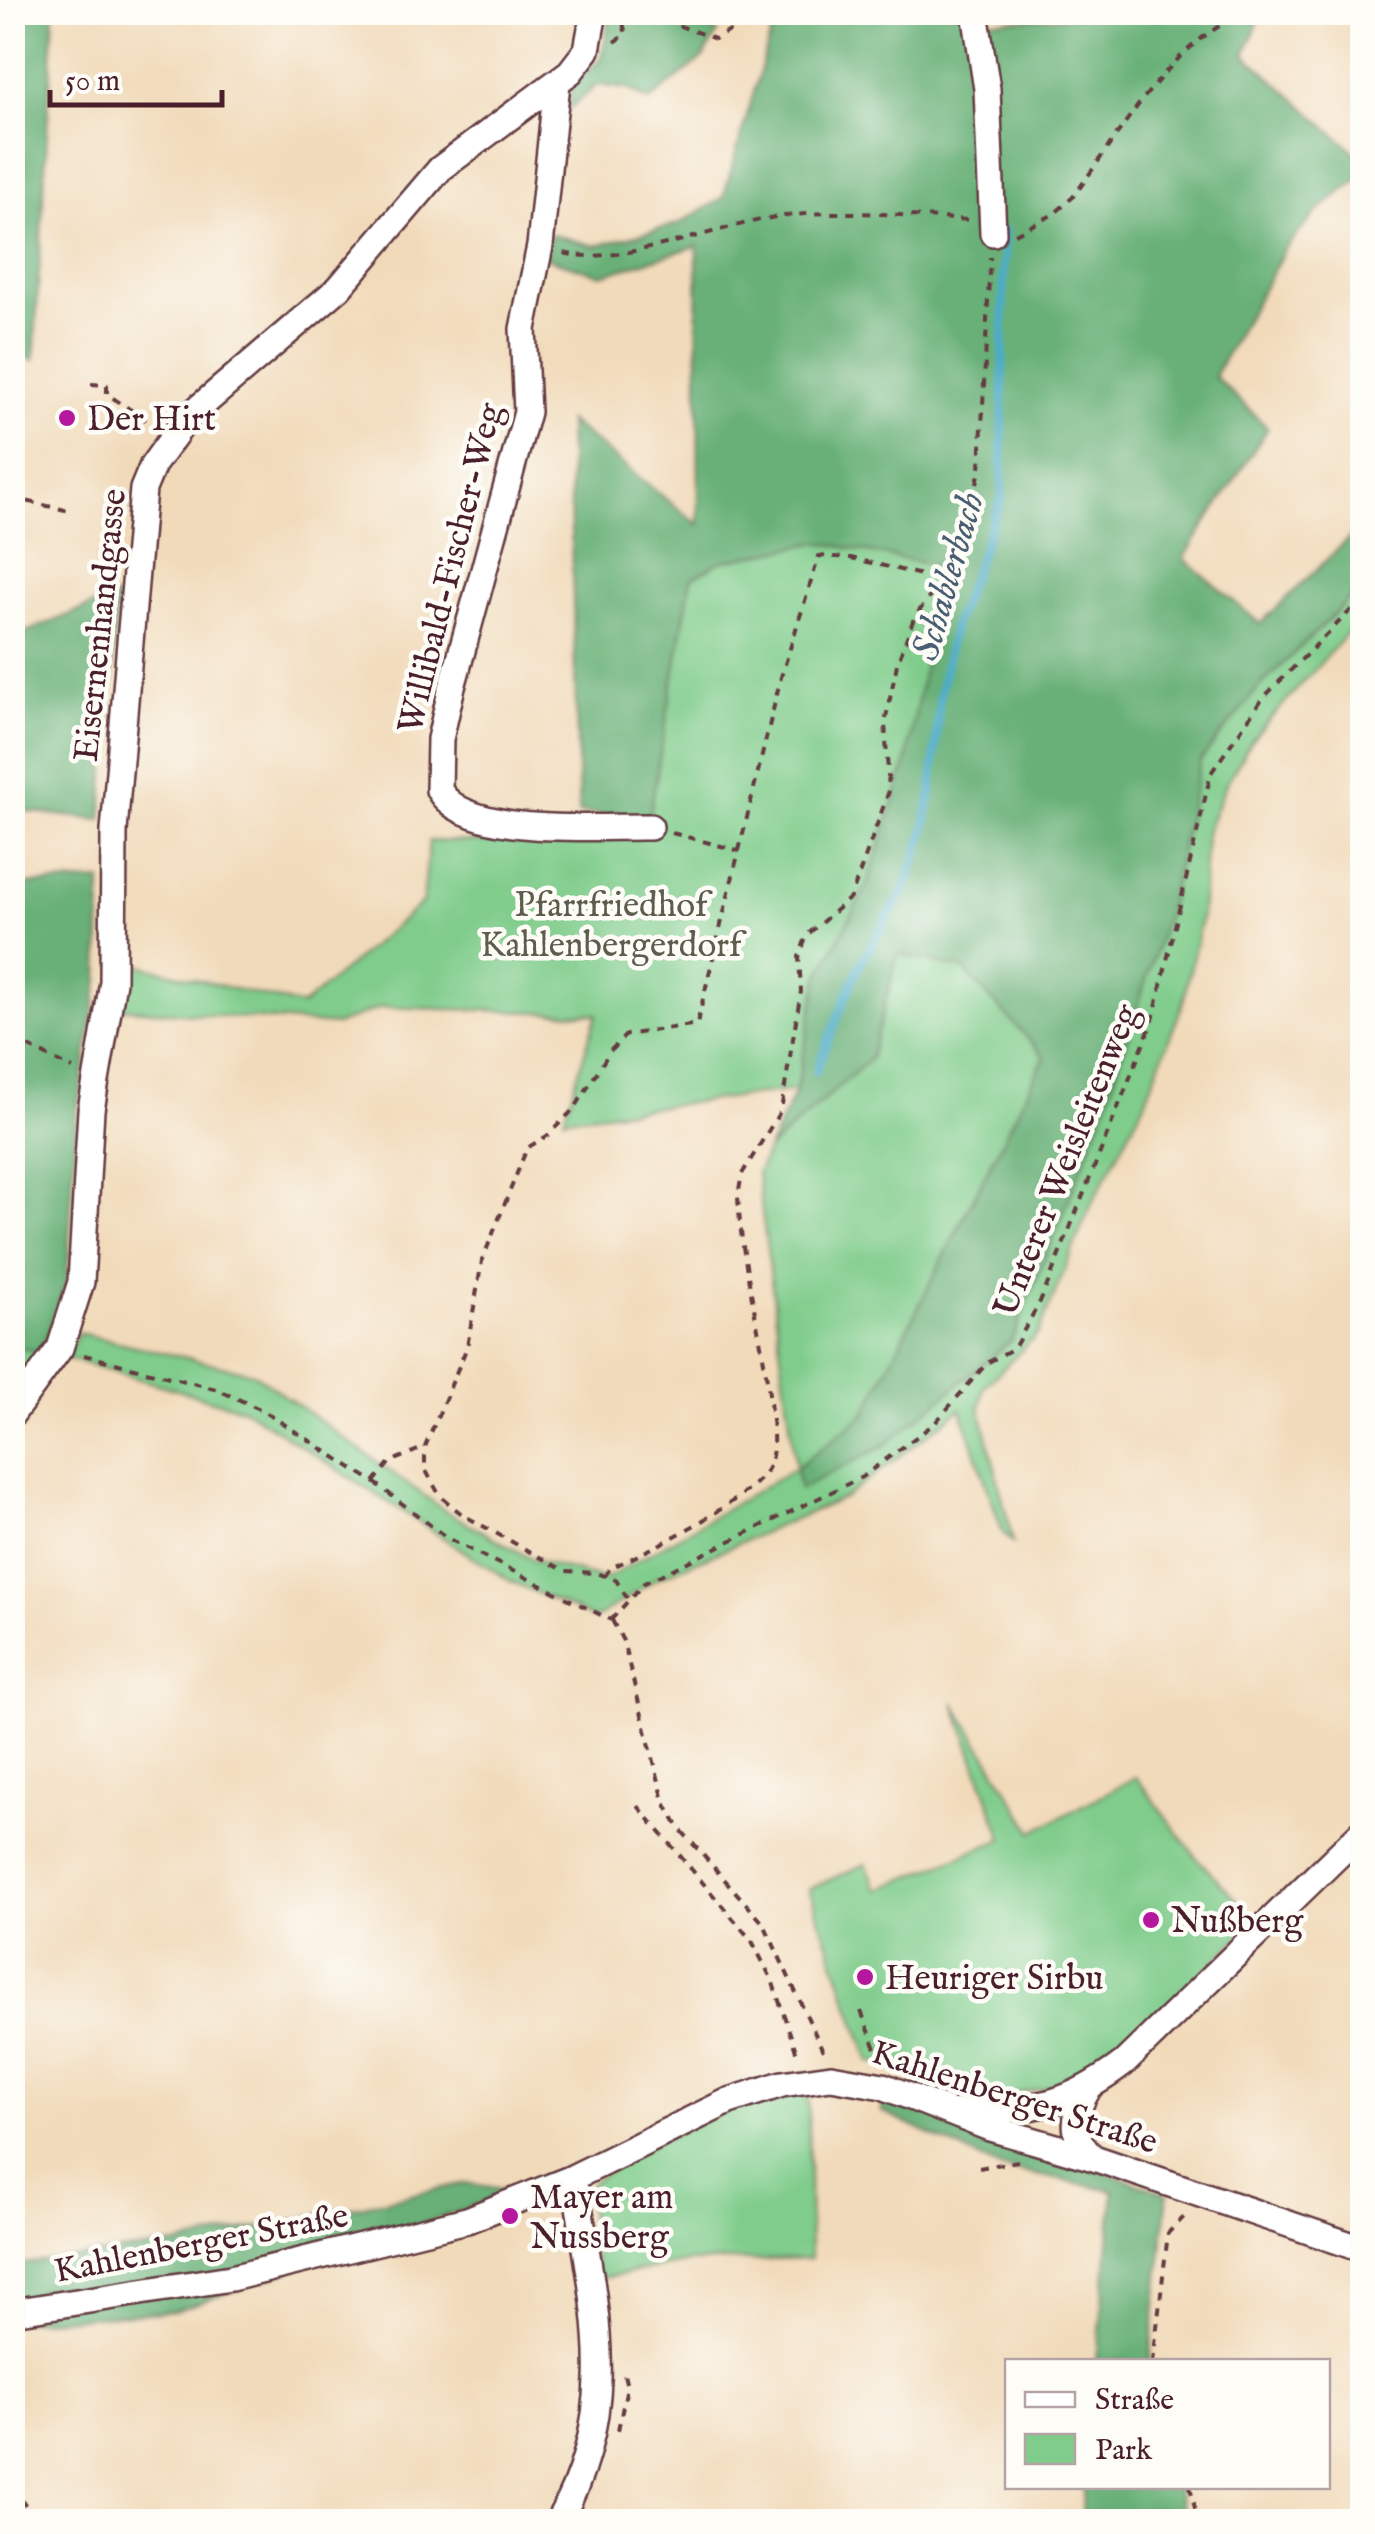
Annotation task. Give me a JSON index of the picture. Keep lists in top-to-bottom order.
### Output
{
  "streets": {
    "street": ["Willibald-Fischer-Weg", "Eisernenhandgasse", "Kahlenberger Straße"],
    "path": ["Unterer Weisleitenweg"]
  },
  "crossings": [
    ["Willibald-Fischer-Weg", "Eisernenhandgasse"]
  ],
  "water": ["Schablerbach"],
  "parks": ["Pfarrfriedhof Kahlenbergerdorf"],
  "places": [
    "Der Hirt",
    "Nußberg",
    "Heuriger Sirbu",
    "Mayer am Nussberg"
  ],
  "legend": ["Straße", "Park"],
  "scale_bar": "50 m"
}
